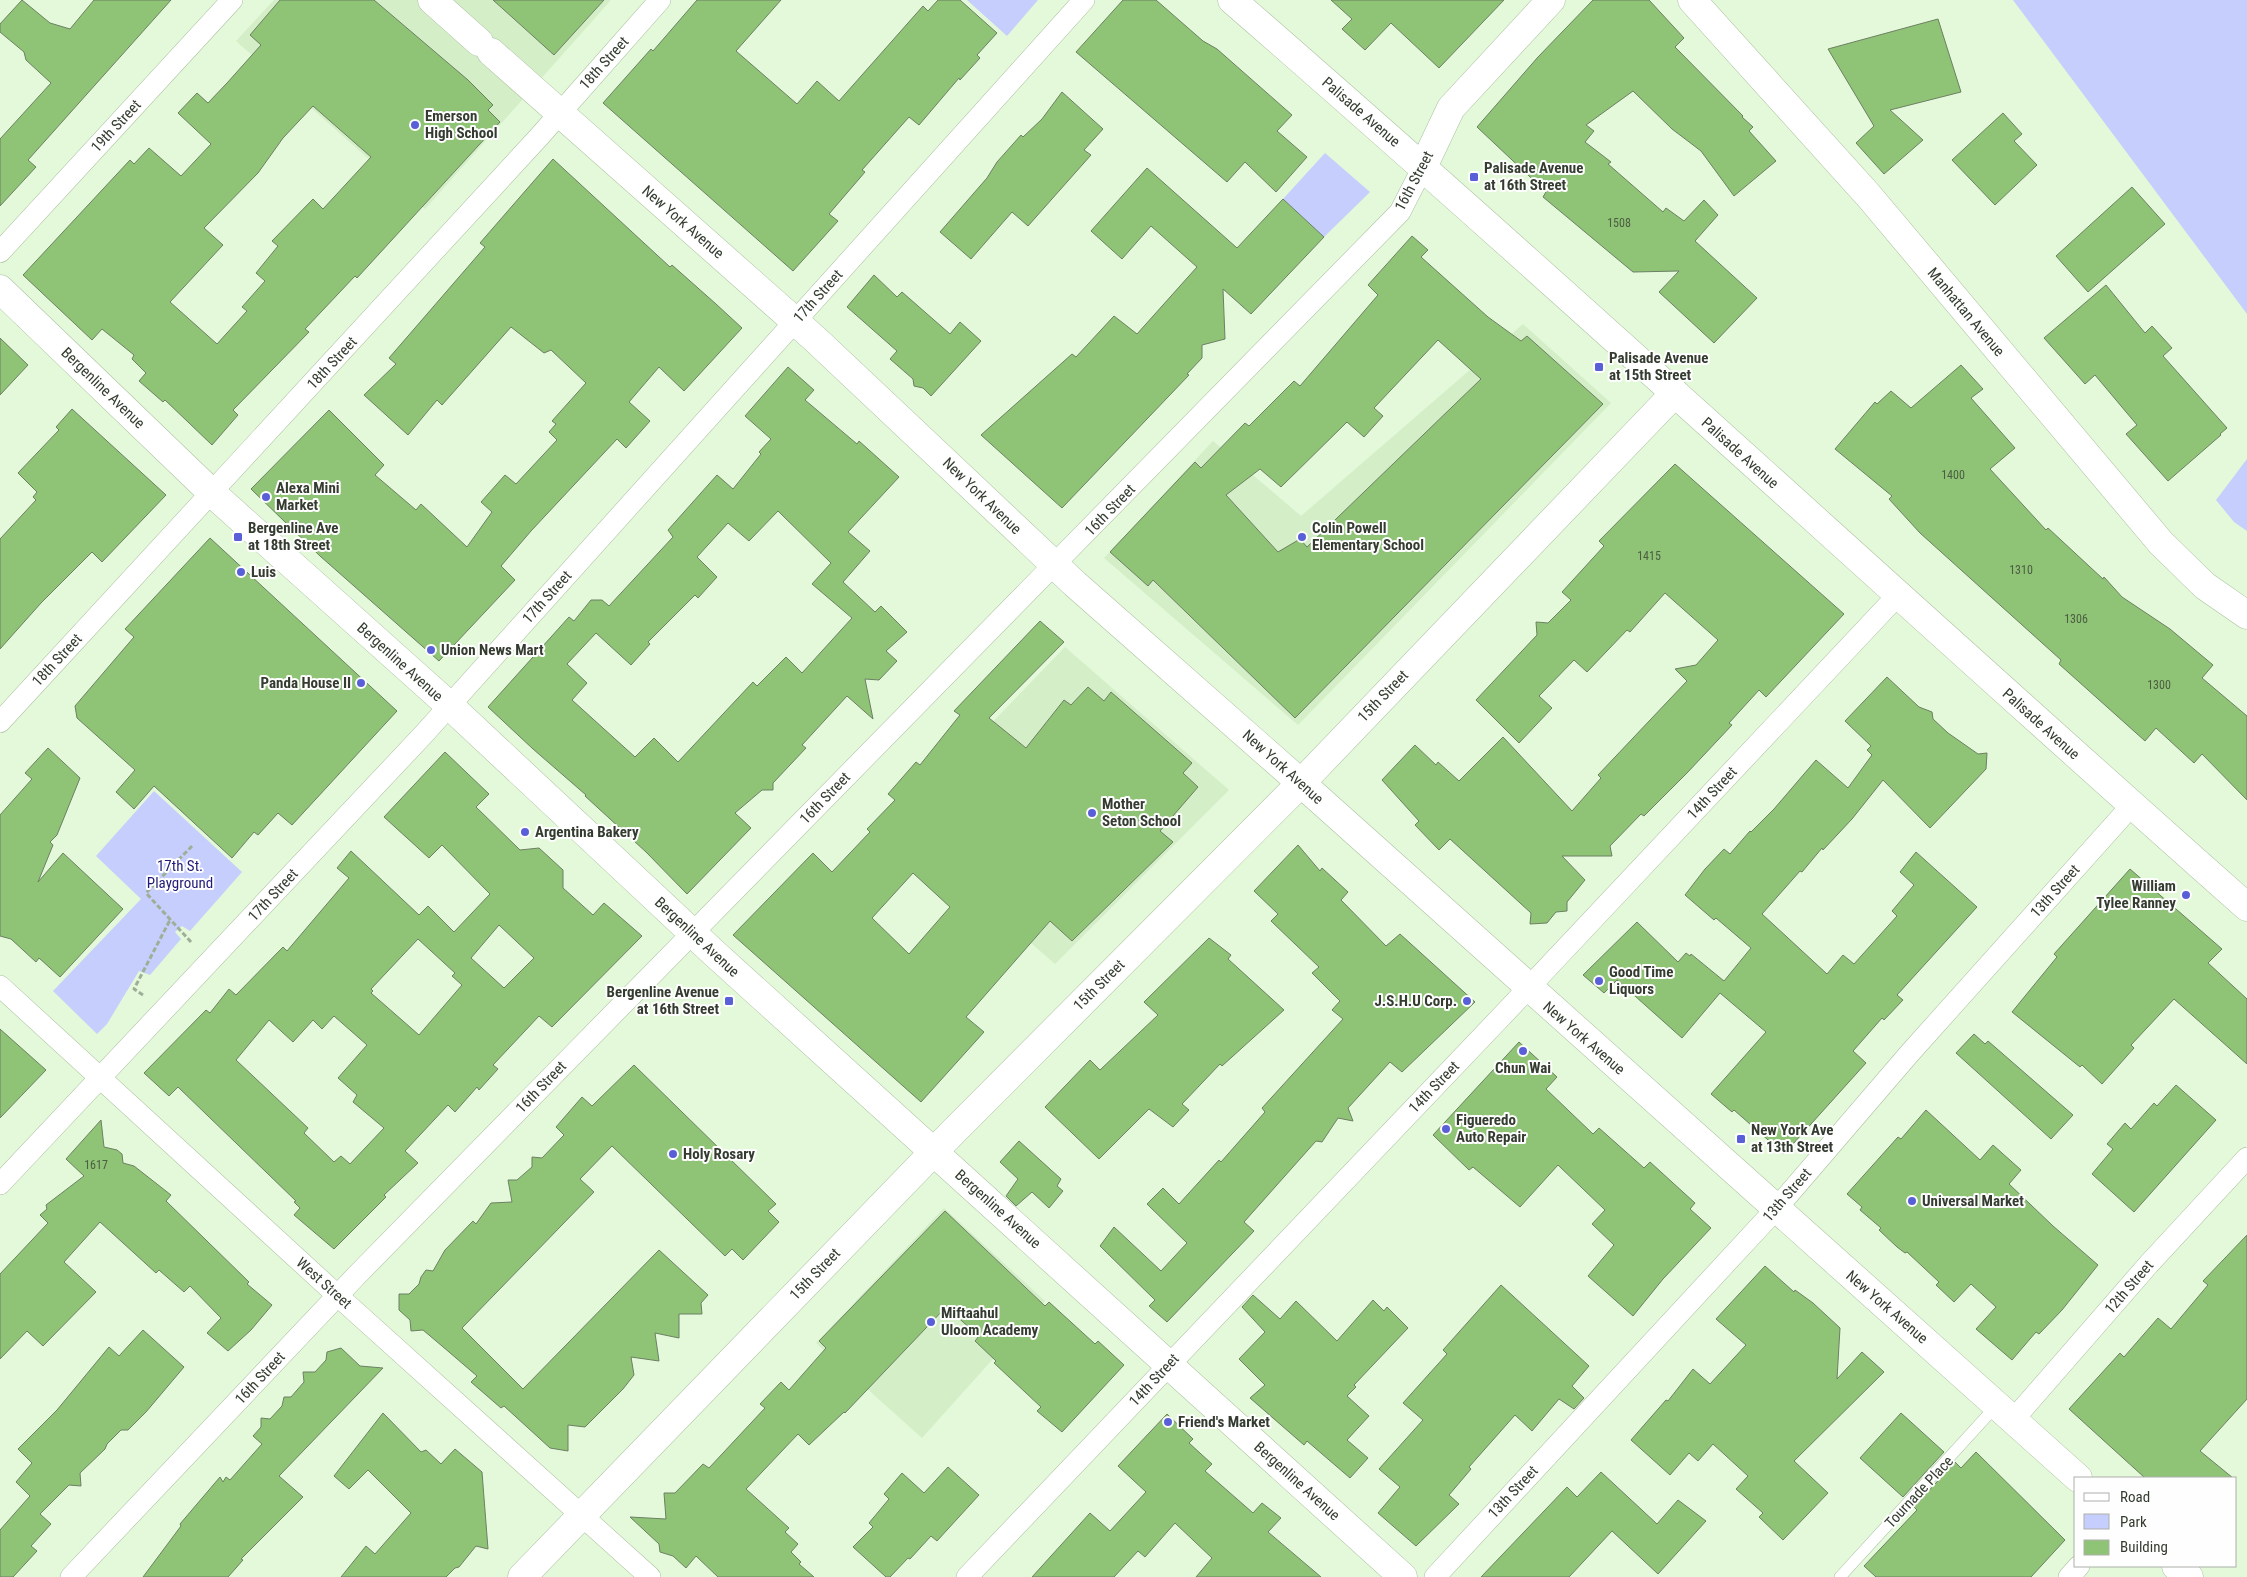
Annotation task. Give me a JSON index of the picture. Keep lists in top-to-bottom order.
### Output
{
  "streets": {
    "street": [
      "18th Street",
      "Palisade Avenue",
      "19th Street",
      "16th Street",
      "New York Avenue",
      "17th Street",
      "Manhattan Avenue",
      "Bergenline Avenue",
      "15th Street",
      "14th Street",
      "13th Street",
      "West Street",
      "12th Street"
    ],
    "lane": ["Tournade Place"]
  },
  "crossings": [
    ["18th Street", "New York Avenue"],
    ["18th Street", "Bergenline Avenue"],
    ["Palisade Avenue", "16th Street"],
    ["Palisade Avenue", "15th Street"],
    ["Palisade Avenue", "14th Street"],
    ["Palisade Avenue", "13th Street"],
    ["16th Street", "New York Avenue"],
    ["16th Street", "Bergenline Avenue"],
    ["16th Street", "West Street"],
    ["New York Avenue", "17th Street"],
    ["New York Avenue", "15th Street"],
    ["New York Avenue", "14th Street"],
    ["New York Avenue", "13th Street"],
    ["New York Avenue", "12th Street"],
    ["New York Avenue", "Tournade Place"],
    ["17th Street", "Bergenline Avenue"],
    ["17th Street", "West Street"],
    ["Bergenline Avenue", "15th Street"],
    ["Bergenline Avenue", "14th Street"],
    ["15th Street", "West Street"],
    ["12th Street", "Tournade Place"]
  ],
  "parks": ["17th St. Playground"],
  "places": {
    "other": [
      "Emerson High School",
      "Alexa Mini Market",
      "Colin Powell Elementary School",
      "Luis",
      "Union News Mart",
      "Panda House II",
      "Mother Seton School",
      "Argentina Bakery",
      "William Tylee Ranney",
      "Good Time Liquors",
      "J.S.H.U Corp.",
      "Chun Wai",
      "Figueredo Auto Repair",
      "Holy Rosary",
      "Universal Market",
      "Miftaahul Uloom Academy",
      "Friend's Market"
    ],
    "transit": [
      "Palisade Avenue at 16th Street",
      "Palisade Avenue at 15th Street",
      "Bergenline Ave at 18th Street",
      "Bergenline Avenue at 16th Street",
      "New York Ave at 13th Street"
    ]
  },
  "house_numbers": [
    "1508",
    "1400",
    "1415",
    "1310",
    "1306",
    "1300",
    "1617"
  ],
  "legend": ["Road", "Park", "Building"]
}
